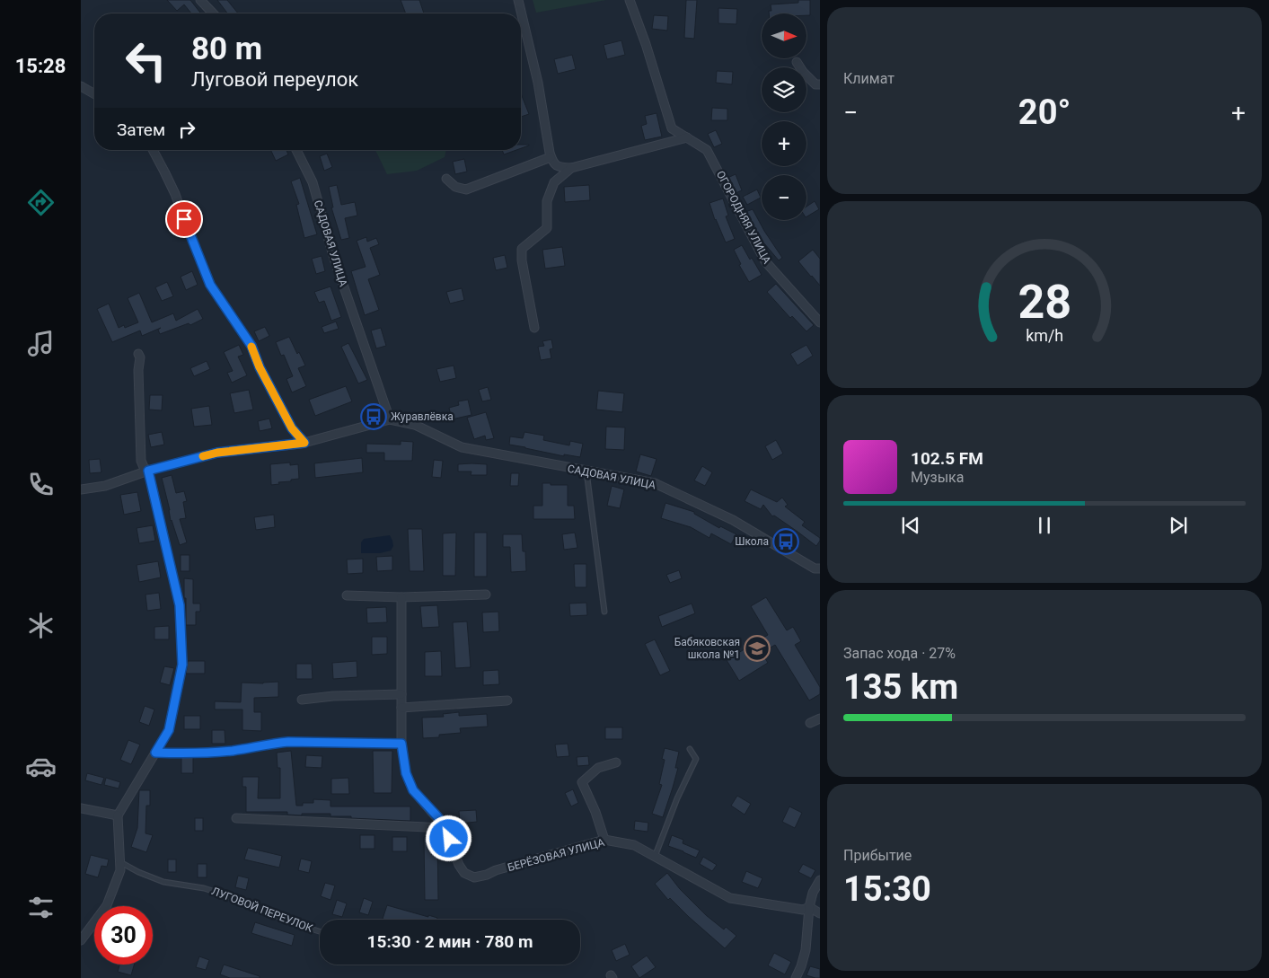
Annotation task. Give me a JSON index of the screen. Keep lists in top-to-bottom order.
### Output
{
  "streets": {
    "street": ["ОГОРОДНЯЯ УЛИЦА", "САДОВАЯ УЛИЦА", "БЕРЁЗОВАЯ УЛИЦА"],
    "lane": ["ЛУГОВОЙ ПЕРЕУЛОК"]
  },
  "places": {
    "bus stop": ["Журавлёвка", "Школа"],
    "school or university": ["Бабяковская школа №1"]
  },
  "north": "right",
  "page": {
    "tabs": "15:28",
    "tile": [
      "Климат",
      ["Запас хода · 27%", "135 km"],
      ["Прибытие", "15:30"]
    ],
    "map_buttons": ["+", "−"],
    "turn": ["80 m", "Луговой переулок"],
    "heat": ["−", "20°", "+"],
    "then": "Затем",
    "song": ["102.5 FM", "Музыка"],
    "limit": "30",
    "trip": "15:30 · 2 мин · 780 m",
    "gauge": ["28", "km/h"]
  }
}
